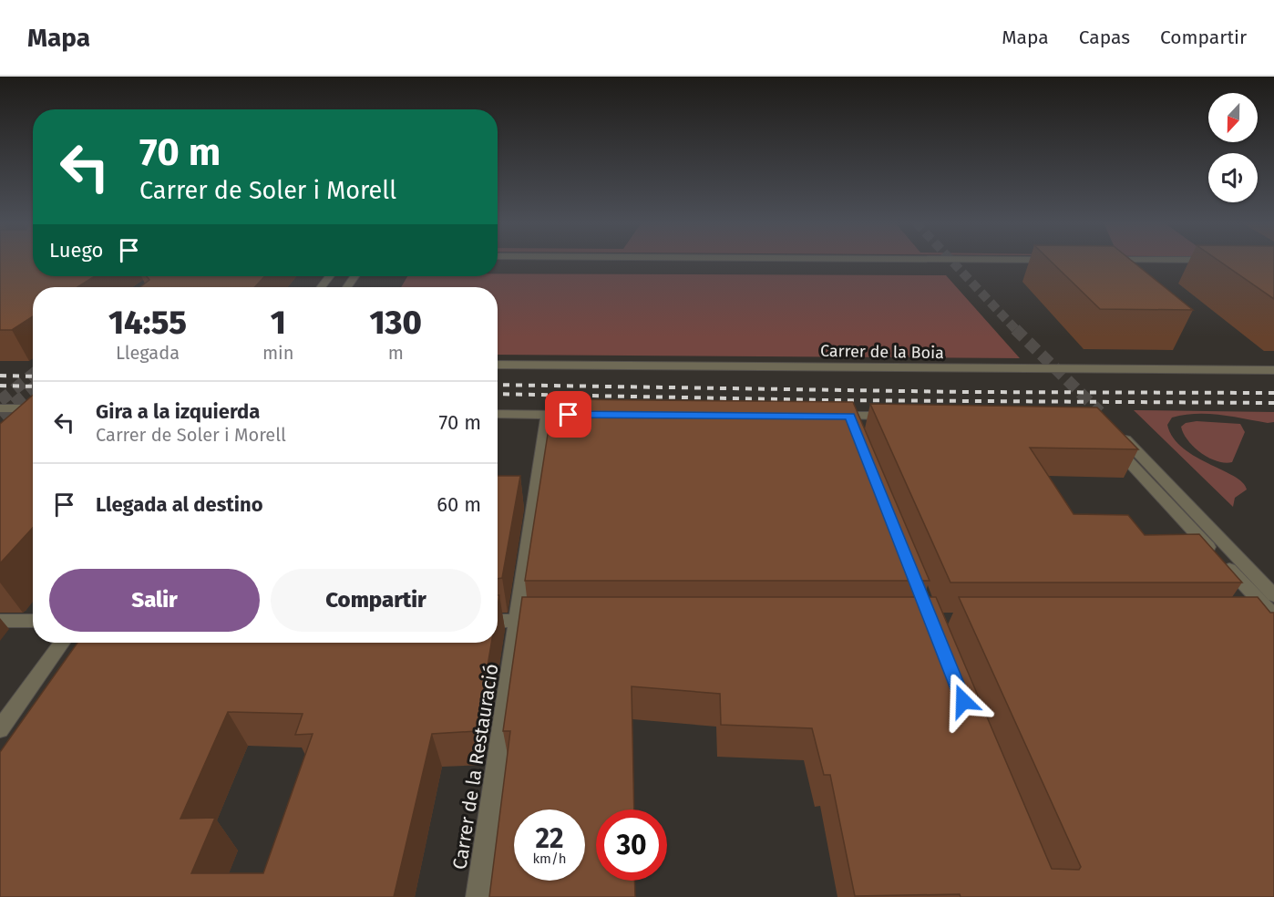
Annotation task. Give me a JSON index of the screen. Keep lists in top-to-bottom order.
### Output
{
  "streets": {
    "street": ["Carrer de la Boia", "Carrer de la Restauració"]
  },
  "north": "bottom",
  "page": {
    "header": "Mapa",
    "nav": ["Mapa", "Capas", "Compartir"],
    "turn": ["70 m", "Carrer de Soler i Morell"],
    "then": "Luego",
    "eta": [
      "14:55",
      "Llegada",
      "1",
      "min",
      "130",
      "m"
    ],
    "list": [
      {
        "name": "Gira a la izquierda",
        "note": "Carrer de Soler i Morell",
        "value": "70 m"
      },
      {
        "name": "Llegada al destino",
        "value": "60 m"
      }
    ],
    "buttons": ["Salir", "Compartir"],
    "speed": "22 km/h",
    "limit": "30"
  }
}
